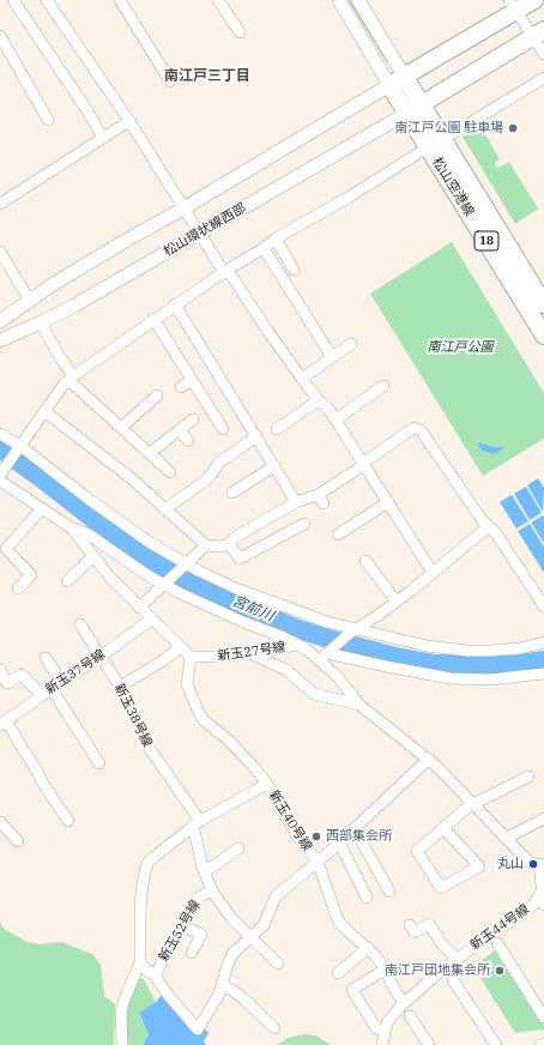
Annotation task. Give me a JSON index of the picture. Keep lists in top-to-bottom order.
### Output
{
  "streets": {
    "main road": ["松山空港線", "18"],
    "street": [
      "松山環状線西部",
      "新玉27号線",
      "新玉37号線",
      "新玉38号線",
      "新玉40号線",
      "新玉44号線",
      "新玉52号線"
    ]
  },
  "crossings": [
    ["松山空港線", "松山環状線西部"],
    ["新玉27号線", "新玉40号線"],
    ["新玉37号線", "新玉38号線"],
    ["新玉40号線", "新玉52号線"]
  ],
  "districts": ["南江戸三丁目"],
  "water": ["宮前川"],
  "parks": ["南江戸公園"],
  "places": [
    "南江戸公園 駐車場",
    "西部集会所",
    "丸山",
    "南江戸団地集会所"
  ]
}
